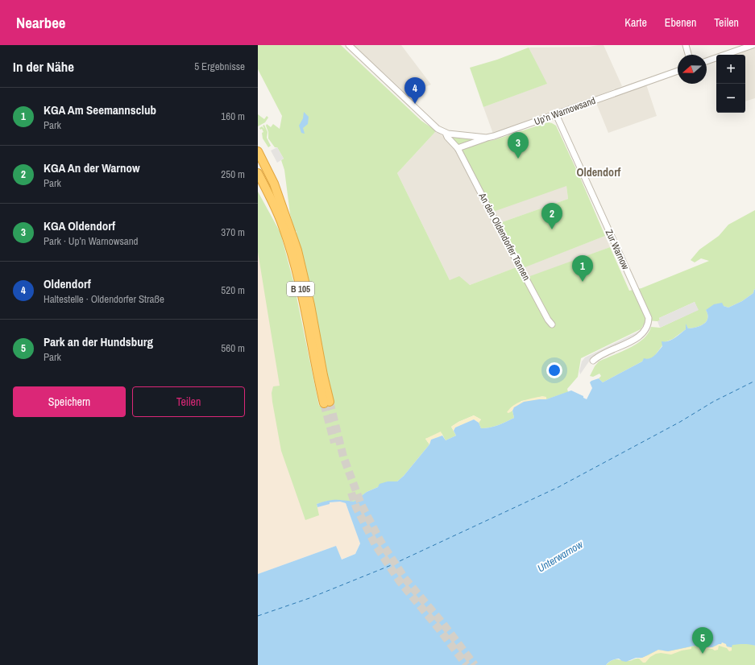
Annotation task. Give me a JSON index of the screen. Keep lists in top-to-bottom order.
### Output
{
  "streets": {
    "highway": ["B 105"],
    "street": ["Up’n Warnowsand", "An den Oldendorfer Tannen", "Zur Warnow"]
  },
  "crossings": [
    ["Up’n Warnowsand", "An den Oldendorfer Tannen"],
    ["Up’n Warnowsand", "Zur Warnow"]
  ],
  "districts": ["Oldendorf"],
  "water": ["Unterwarnow"],
  "north": "left",
  "page": {
    "header": "Nearbee",
    "nav": ["Karte", "Ebenen", "Teilen"],
    "heading": ["In der Nähe", "5 Ergebnisse"],
    "map_buttons": ["+", "−"],
    "pins": [
      "4",
      "3",
      "2",
      "1",
      "5"
    ],
    "list": [
      {
        "mark": "1",
        "name": "KGA Am Seemannsclub",
        "note": "Park",
        "value": "160 m"
      },
      {
        "mark": "2",
        "name": "KGA An der Warnow",
        "note": "Park",
        "value": "250 m"
      },
      {
        "mark": "3",
        "name": "KGA Oldendorf",
        "note": "Park · Up’n Warnowsand",
        "value": "370 m"
      },
      {
        "mark": "4",
        "name": "Oldendorf",
        "note": "Haltestelle · Oldendorfer Straße",
        "value": "520 m"
      },
      {
        "mark": "5",
        "name": "Park an der Hundsburg",
        "note": "Park",
        "value": "560 m"
      }
    ],
    "buttons": ["Speichern", "Teilen"]
  }
}
